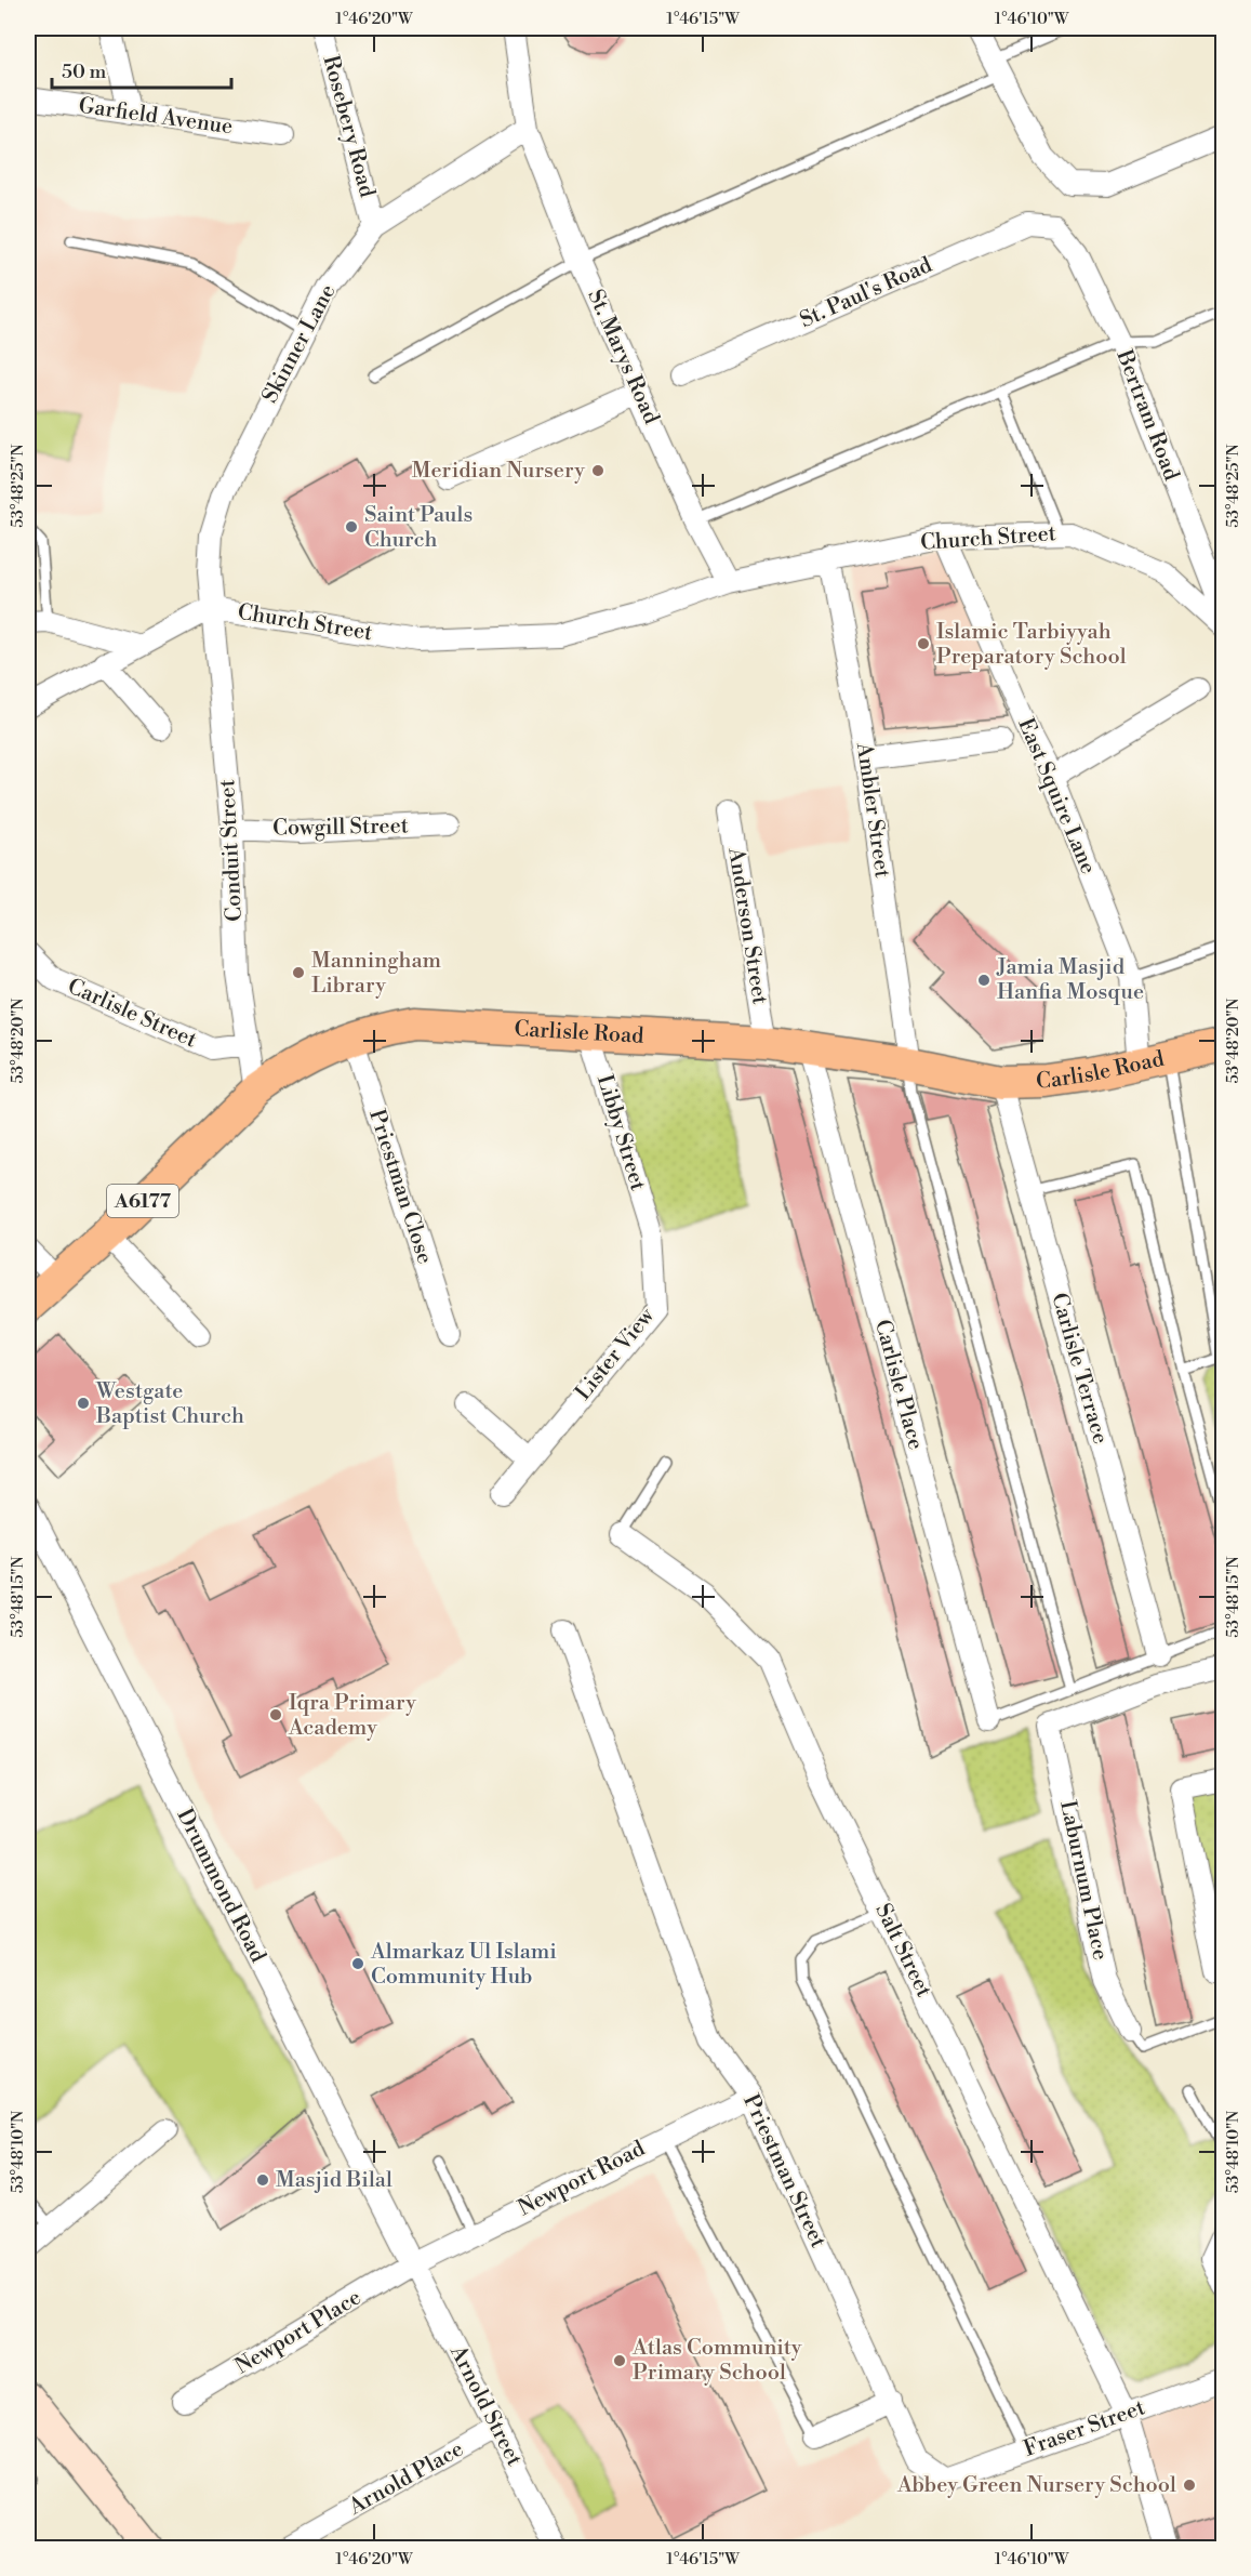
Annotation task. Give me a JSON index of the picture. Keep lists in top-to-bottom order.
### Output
{
  "streets": {
    "main road": ["Carlisle Road", "A6177"],
    "street": [
      "Garfield Avenue",
      "Rosebery Road",
      "St. Paul's Road",
      "Skinner Lane",
      "St. Marys Road",
      "Bertram Road",
      "Church Street",
      "East Squire Lane",
      "Ambler Street",
      "Cowgill Street",
      "Conduit Street",
      "Anderson Street",
      "Carlisle Street",
      "Libby Street",
      "Priestman Close",
      "Lister View",
      "Carlisle Terrace",
      "Carlisle Place",
      "Laburnum Place",
      "Drummond Road",
      "Salt Street",
      "Priestman Street",
      "Newport Road",
      "Newport Place",
      "Arnold Street",
      "Fraser Street",
      "Arnold Place"
    ]
  },
  "crossings": [
    ["Rosebery Road", "Skinner Lane"],
    ["St. Paul's Road", "Bertram Road"],
    ["Skinner Lane", "St. Marys Road"],
    ["Skinner Lane", "Church Street"],
    ["Skinner Lane", "Conduit Street"],
    ["St. Marys Road", "Church Street"],
    ["Church Street", "East Squire Lane"],
    ["Church Street", "Ambler Street"],
    ["Church Street", "Conduit Street"],
    ["East Squire Lane", "Carlisle Road"],
    ["Ambler Street", "Carlisle Road"],
    ["Cowgill Street", "Conduit Street"],
    ["Conduit Street", "Carlisle Street"],
    ["Conduit Street", "Carlisle Road"],
    ["Anderson Street", "Carlisle Road"],
    ["Carlisle Road", "Libby Street"],
    ["Carlisle Road", "Priestman Close"],
    ["Carlisle Road", "Carlisle Terrace"],
    ["Carlisle Road", "Carlisle Place"],
    ["Libby Street", "Lister View"],
    ["Drummond Road", "Newport Road"],
    ["Drummond Road", "Newport Place"],
    ["Drummond Road", "Arnold Street"],
    ["Salt Street", "Fraser Street"],
    ["Priestman Street", "Newport Road"],
    ["Priestman Street", "Fraser Street"],
    ["Newport Road", "Newport Place"],
    ["Newport Road", "Arnold Street"],
    ["Newport Place", "Arnold Street"],
    ["Arnold Street", "Arnold Place"]
  ],
  "places": [
    "Meridian Nursery",
    "Saint Pauls Church",
    "Islamic Tarbiyyah Preparatory School",
    "Manningham Library",
    "Jamia Masjid Hanfia Mosque",
    "Westgate Baptist Church",
    "Iqra Primary Academy",
    "Almarkaz Ul Islami Community Hub",
    "Masjid Bilal",
    "Atlas Community Primary School",
    "Abbey Green Nursery School"
  ],
  "scale_bar": "50 m",
  "coordinates": [
    "1°46'20\"W",
    "1°46'15\"W",
    "1°46'10\"W",
    "53°48'25\"N",
    "53°48'20\"N",
    "53°48'15\"N",
    "53°48'10\"N"
  ]
}
